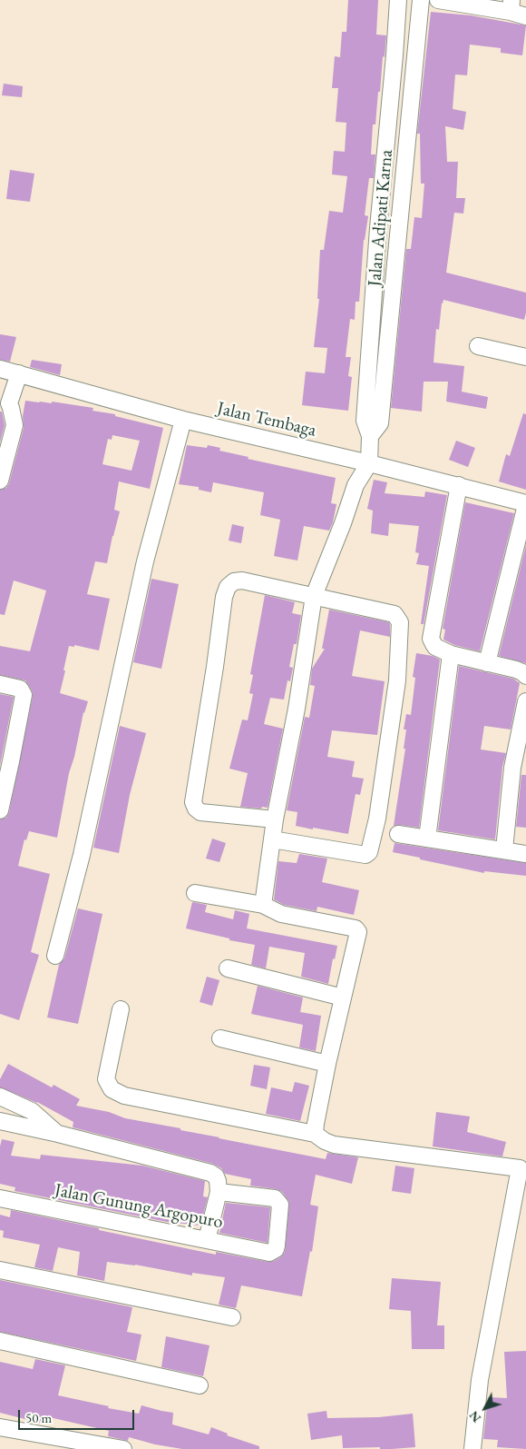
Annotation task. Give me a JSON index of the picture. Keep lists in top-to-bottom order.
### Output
{
  "streets": {
    "street": ["Jalan Adipati Karna", "Jalan Tembaga", "Jalan Gunung Argopuro"]
  },
  "crossings": [
    ["Jalan Adipati Karna", "Jalan Tembaga"]
  ],
  "scale_bar": "50 m",
  "north": "bottom left"
}
